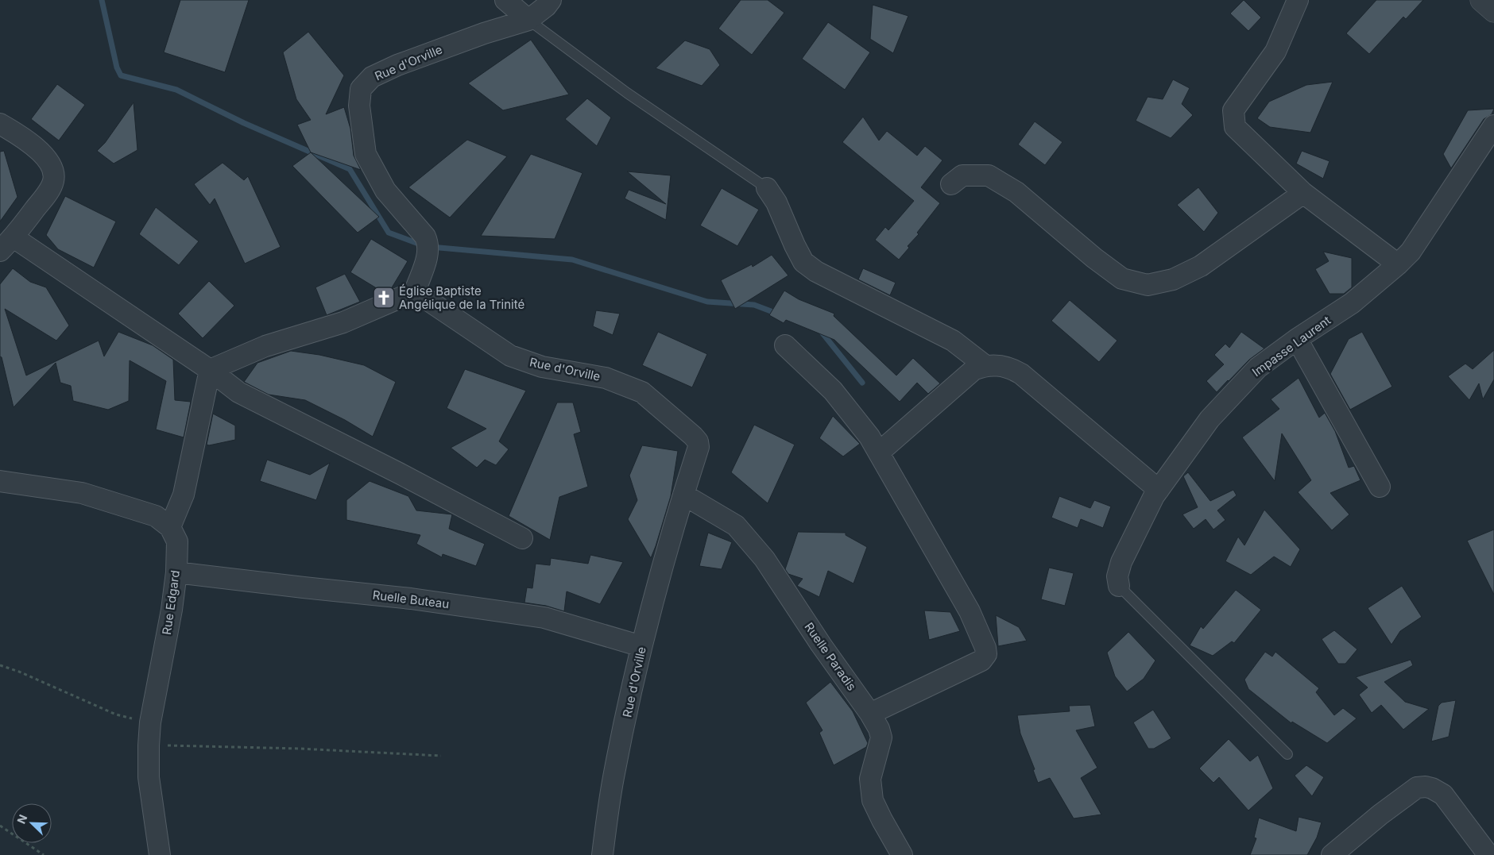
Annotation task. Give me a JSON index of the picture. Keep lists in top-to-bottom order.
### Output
{
  "streets": {
    "street": [
      "Rue d'Orville",
      "Impasse Laurent",
      "Ruelle Buteau",
      "Rue Edgard",
      "Ruelle Paradis"
    ]
  },
  "crossings": [
    ["Rue d'Orville", "Ruelle Buteau"],
    ["Rue d'Orville", "Ruelle Paradis"],
    ["Ruelle Buteau", "Rue Edgard"]
  ],
  "places": {
    "church": ["Église Baptiste Angélique de la Trinité"]
  },
  "north": "top left"
}
